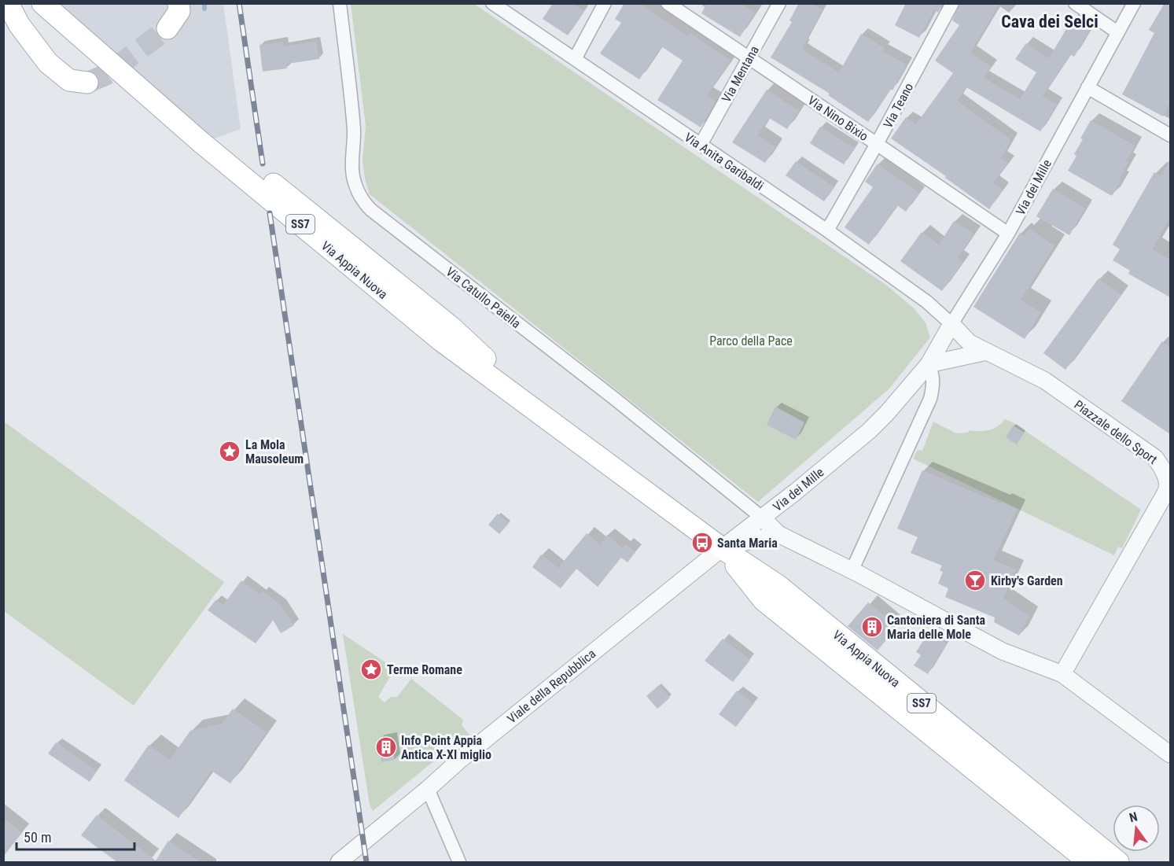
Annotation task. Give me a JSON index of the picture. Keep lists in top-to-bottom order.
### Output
{
  "streets": {
    "main road": ["SS7", "Via Appia Nuova"],
    "street": [
      "Via Mentana",
      "Via Teano",
      "Via Nino Bixio",
      "Via Anita Garibaldi",
      "Via dei Mille",
      "Via Catullo Paiella",
      "Piazzale dello Sport",
      "Viale della Repubblica"
    ]
  },
  "crossings": [
    ["Via Mentana", "Via Nino Bixio"],
    ["Via Mentana", "Via Anita Garibaldi"],
    ["Via Teano", "Via Nino Bixio"],
    ["Via Teano", "Via Anita Garibaldi"],
    ["Via Nino Bixio", "Via dei Mille"],
    ["Via Anita Garibaldi", "Via dei Mille"],
    ["Via Anita Garibaldi", "Piazzale dello Sport"],
    ["Via dei Mille", "Via Appia Nuova"],
    ["Via dei Mille", "Via Catullo Paiella"],
    ["Via dei Mille", "Piazzale dello Sport"],
    ["Via dei Mille", "Viale della Repubblica"],
    ["Via Appia Nuova", "Viale della Repubblica"]
  ],
  "districts": ["Cava dei Selci"],
  "parks": ["Parco della Pace"],
  "places": {
    "place": ["La Mola Mausoleum", "Terme Romane"],
    "bus stop": ["Santa Maria"],
    "bar": ["Kirby's Garden"],
    "building": ["Cantoniera di Santa Maria delle Mole", "Info Point Appia Antica X-XI miglio"]
  },
  "scale_bar": "50 m",
  "north": "top"
}
